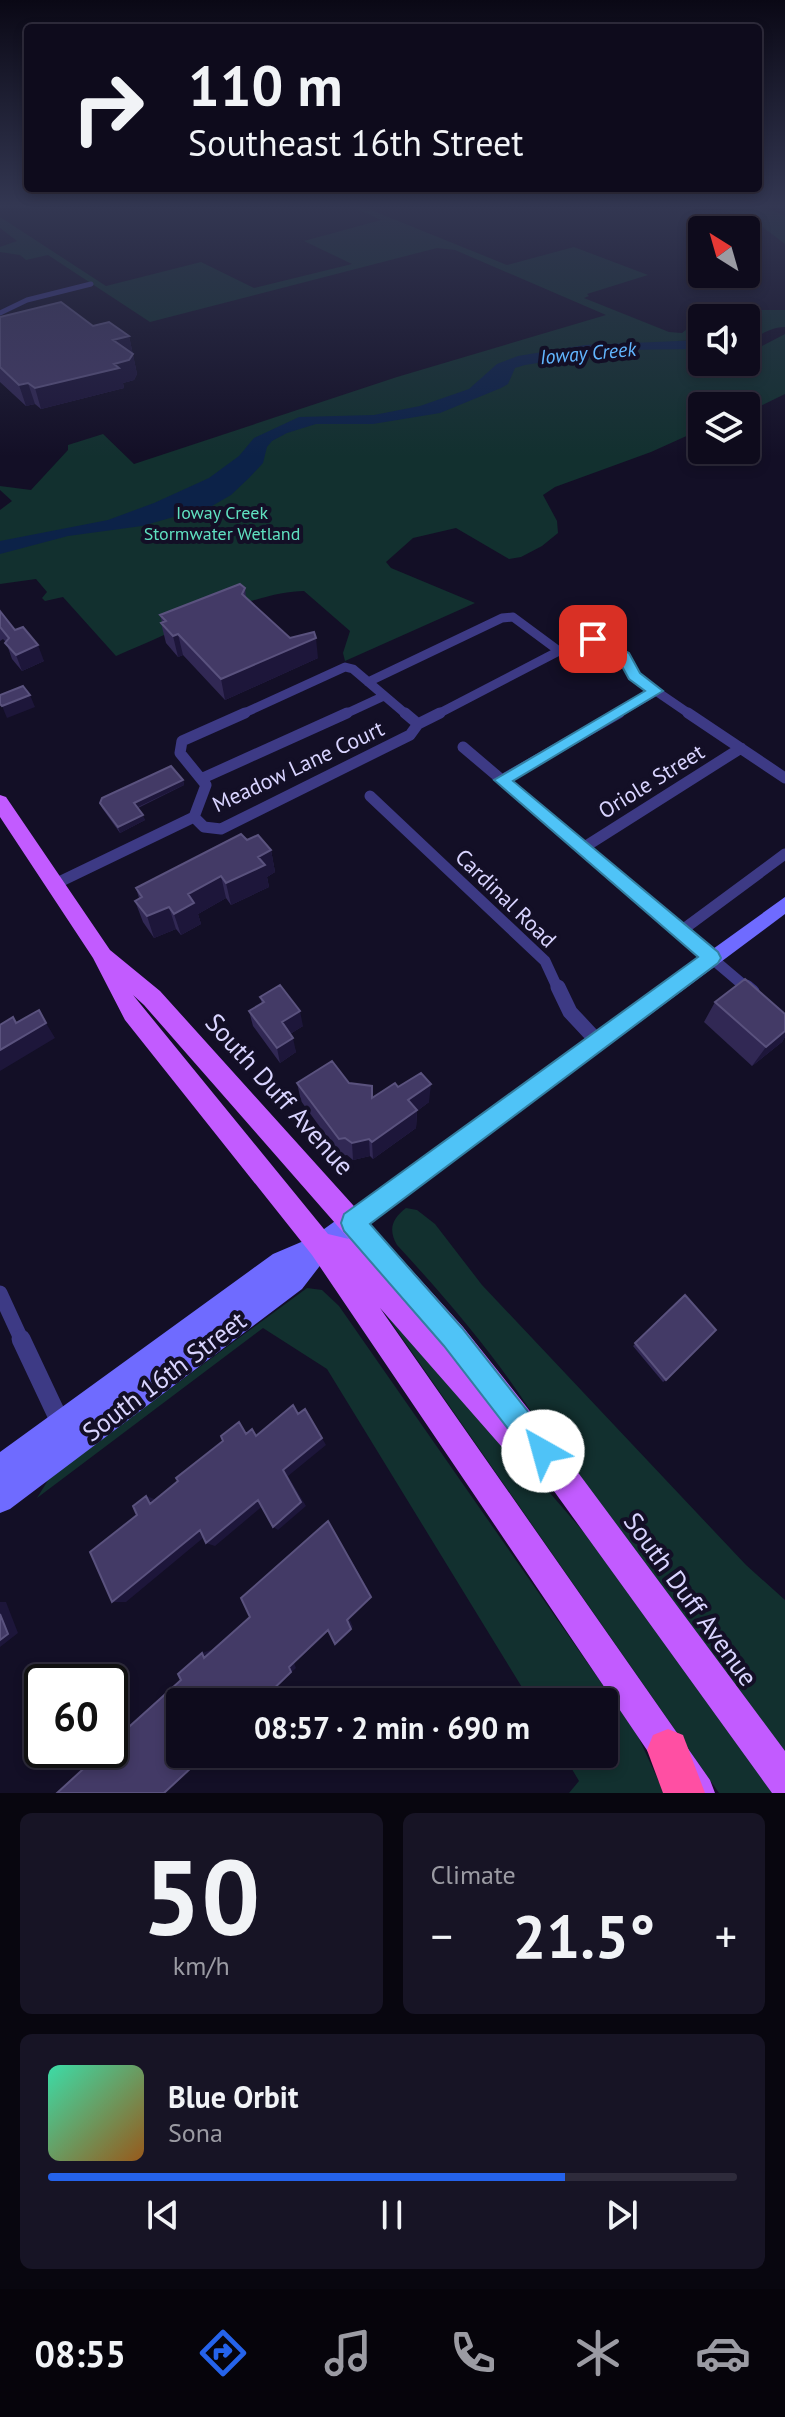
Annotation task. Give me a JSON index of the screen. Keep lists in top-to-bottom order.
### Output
{
  "streets": {
    "main road": ["South Duff Avenue", "South 16th Street"],
    "street": ["Meadow Lane Court", "Oriole Street", "Cardinal Road"]
  },
  "crossings": [
    ["Meadow Lane Court", "Oriole Street"],
    ["Meadow Lane Court", "South Duff Avenue"],
    ["Cardinal Road", "South 16th Street"],
    ["South Duff Avenue", "South 16th Street"]
  ],
  "water": ["Ioway Creek"],
  "parks": ["Ioway Creek Stormwater Wetland"],
  "north": "top left",
  "page": {
    "turn": ["110 m", "Southeast 16th Street"],
    "limit": "60",
    "trip": "08:57 · 2 min · 690 m",
    "tile": [
      ["50", "km/h"],
      "Climate"
    ],
    "heat": ["−", "21.5°", "+"],
    "song": ["Blue Orbit", "Sona"],
    "tabs": "08:55"
  }
}
